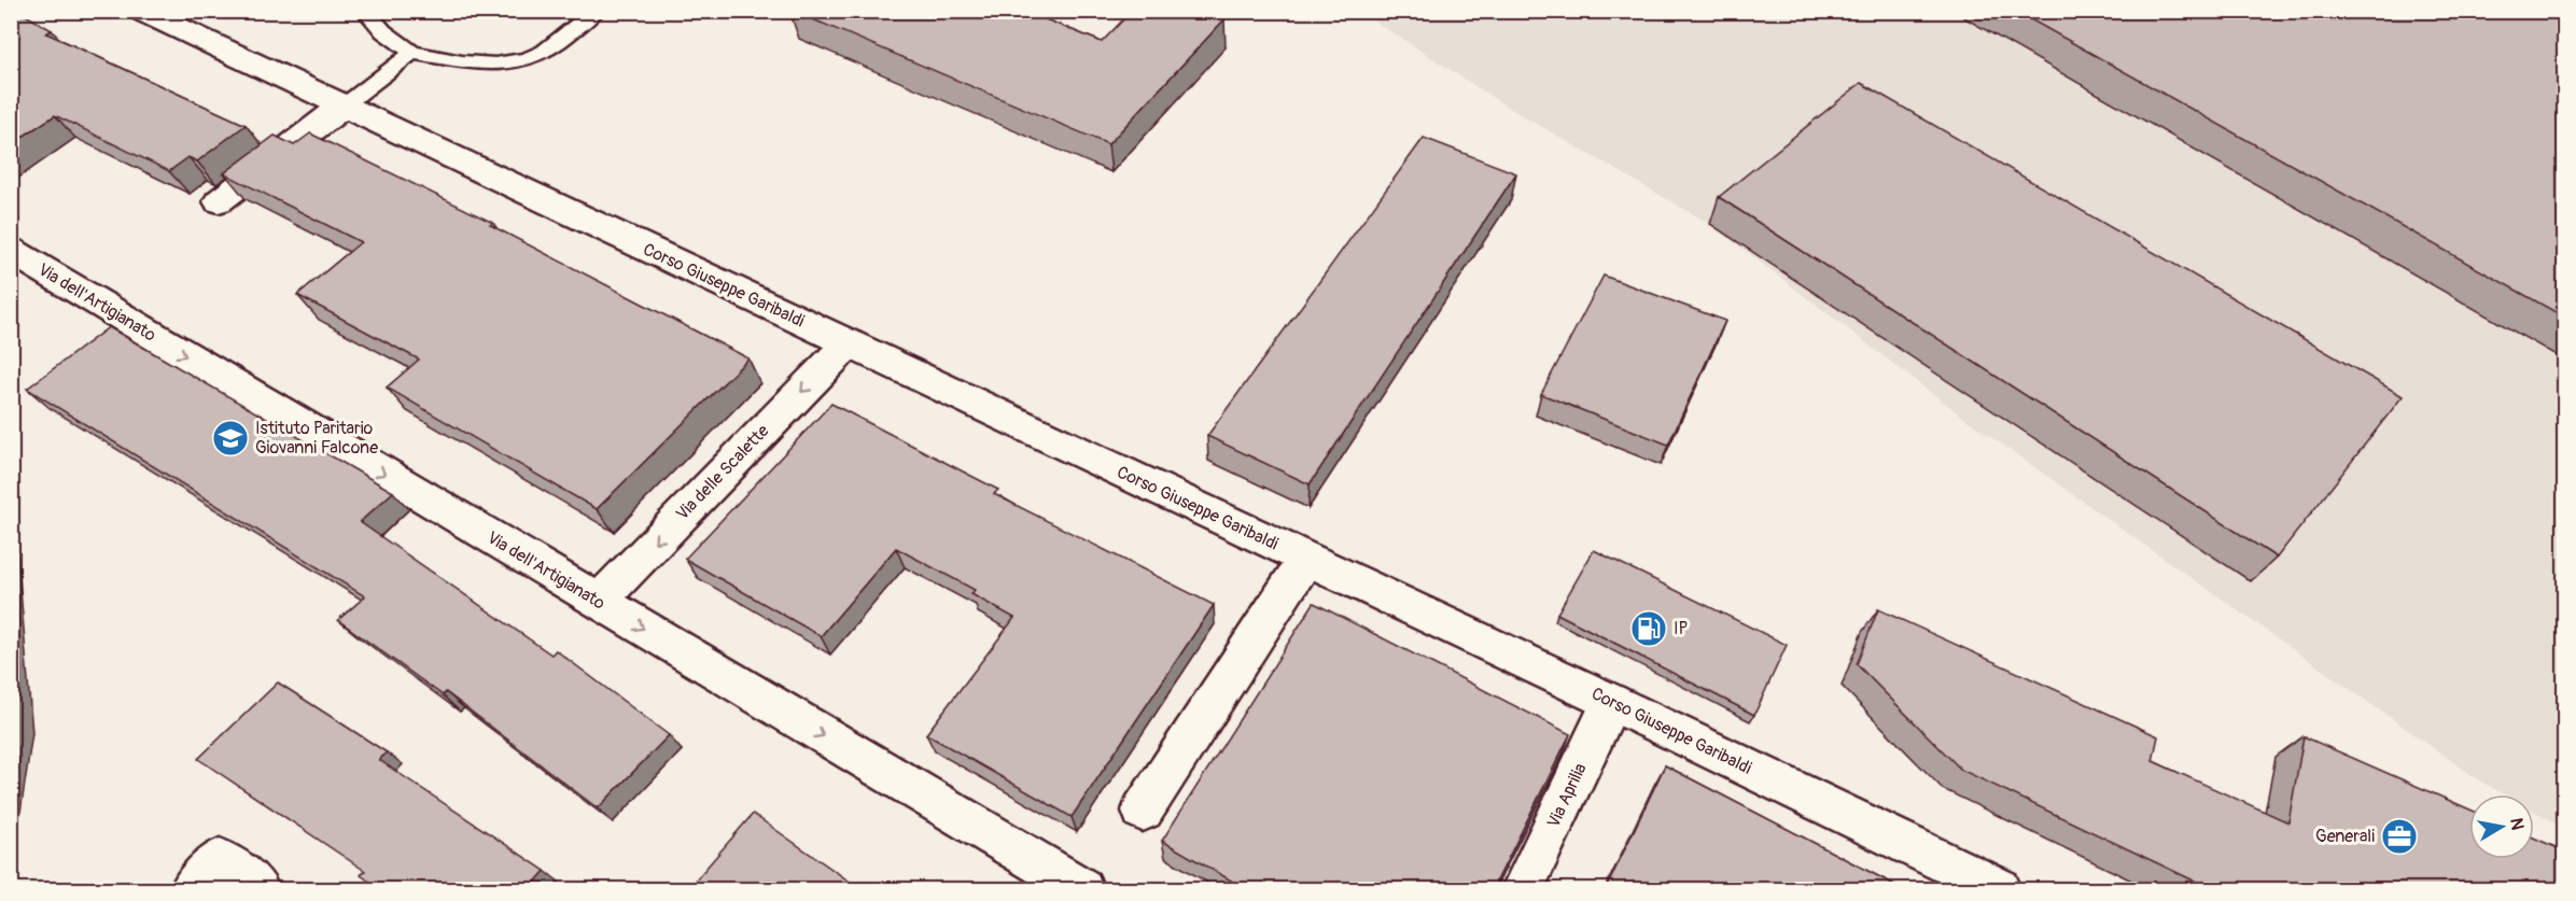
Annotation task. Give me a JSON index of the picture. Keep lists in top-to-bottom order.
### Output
{
  "streets": {
    "street": [
      "Corso Giuseppe Garibaldi",
      "Via dell'Artigianato",
      "Via delle Scalette",
      "Via Aprilia"
    ]
  },
  "crossings": [
    ["Corso Giuseppe Garibaldi", "Via delle Scalette"],
    ["Corso Giuseppe Garibaldi", "Via Aprilia"],
    ["Via dell'Artigianato", "Via delle Scalette"]
  ],
  "one_way": ["Via dell'Artigianato", "Via delle Scalette"],
  "places": {
    "school or university": ["Istituto Paritario Giovanni Falcone"],
    "fuel station": ["IP"],
    "office": ["Generali"]
  },
  "north": "right"
}
